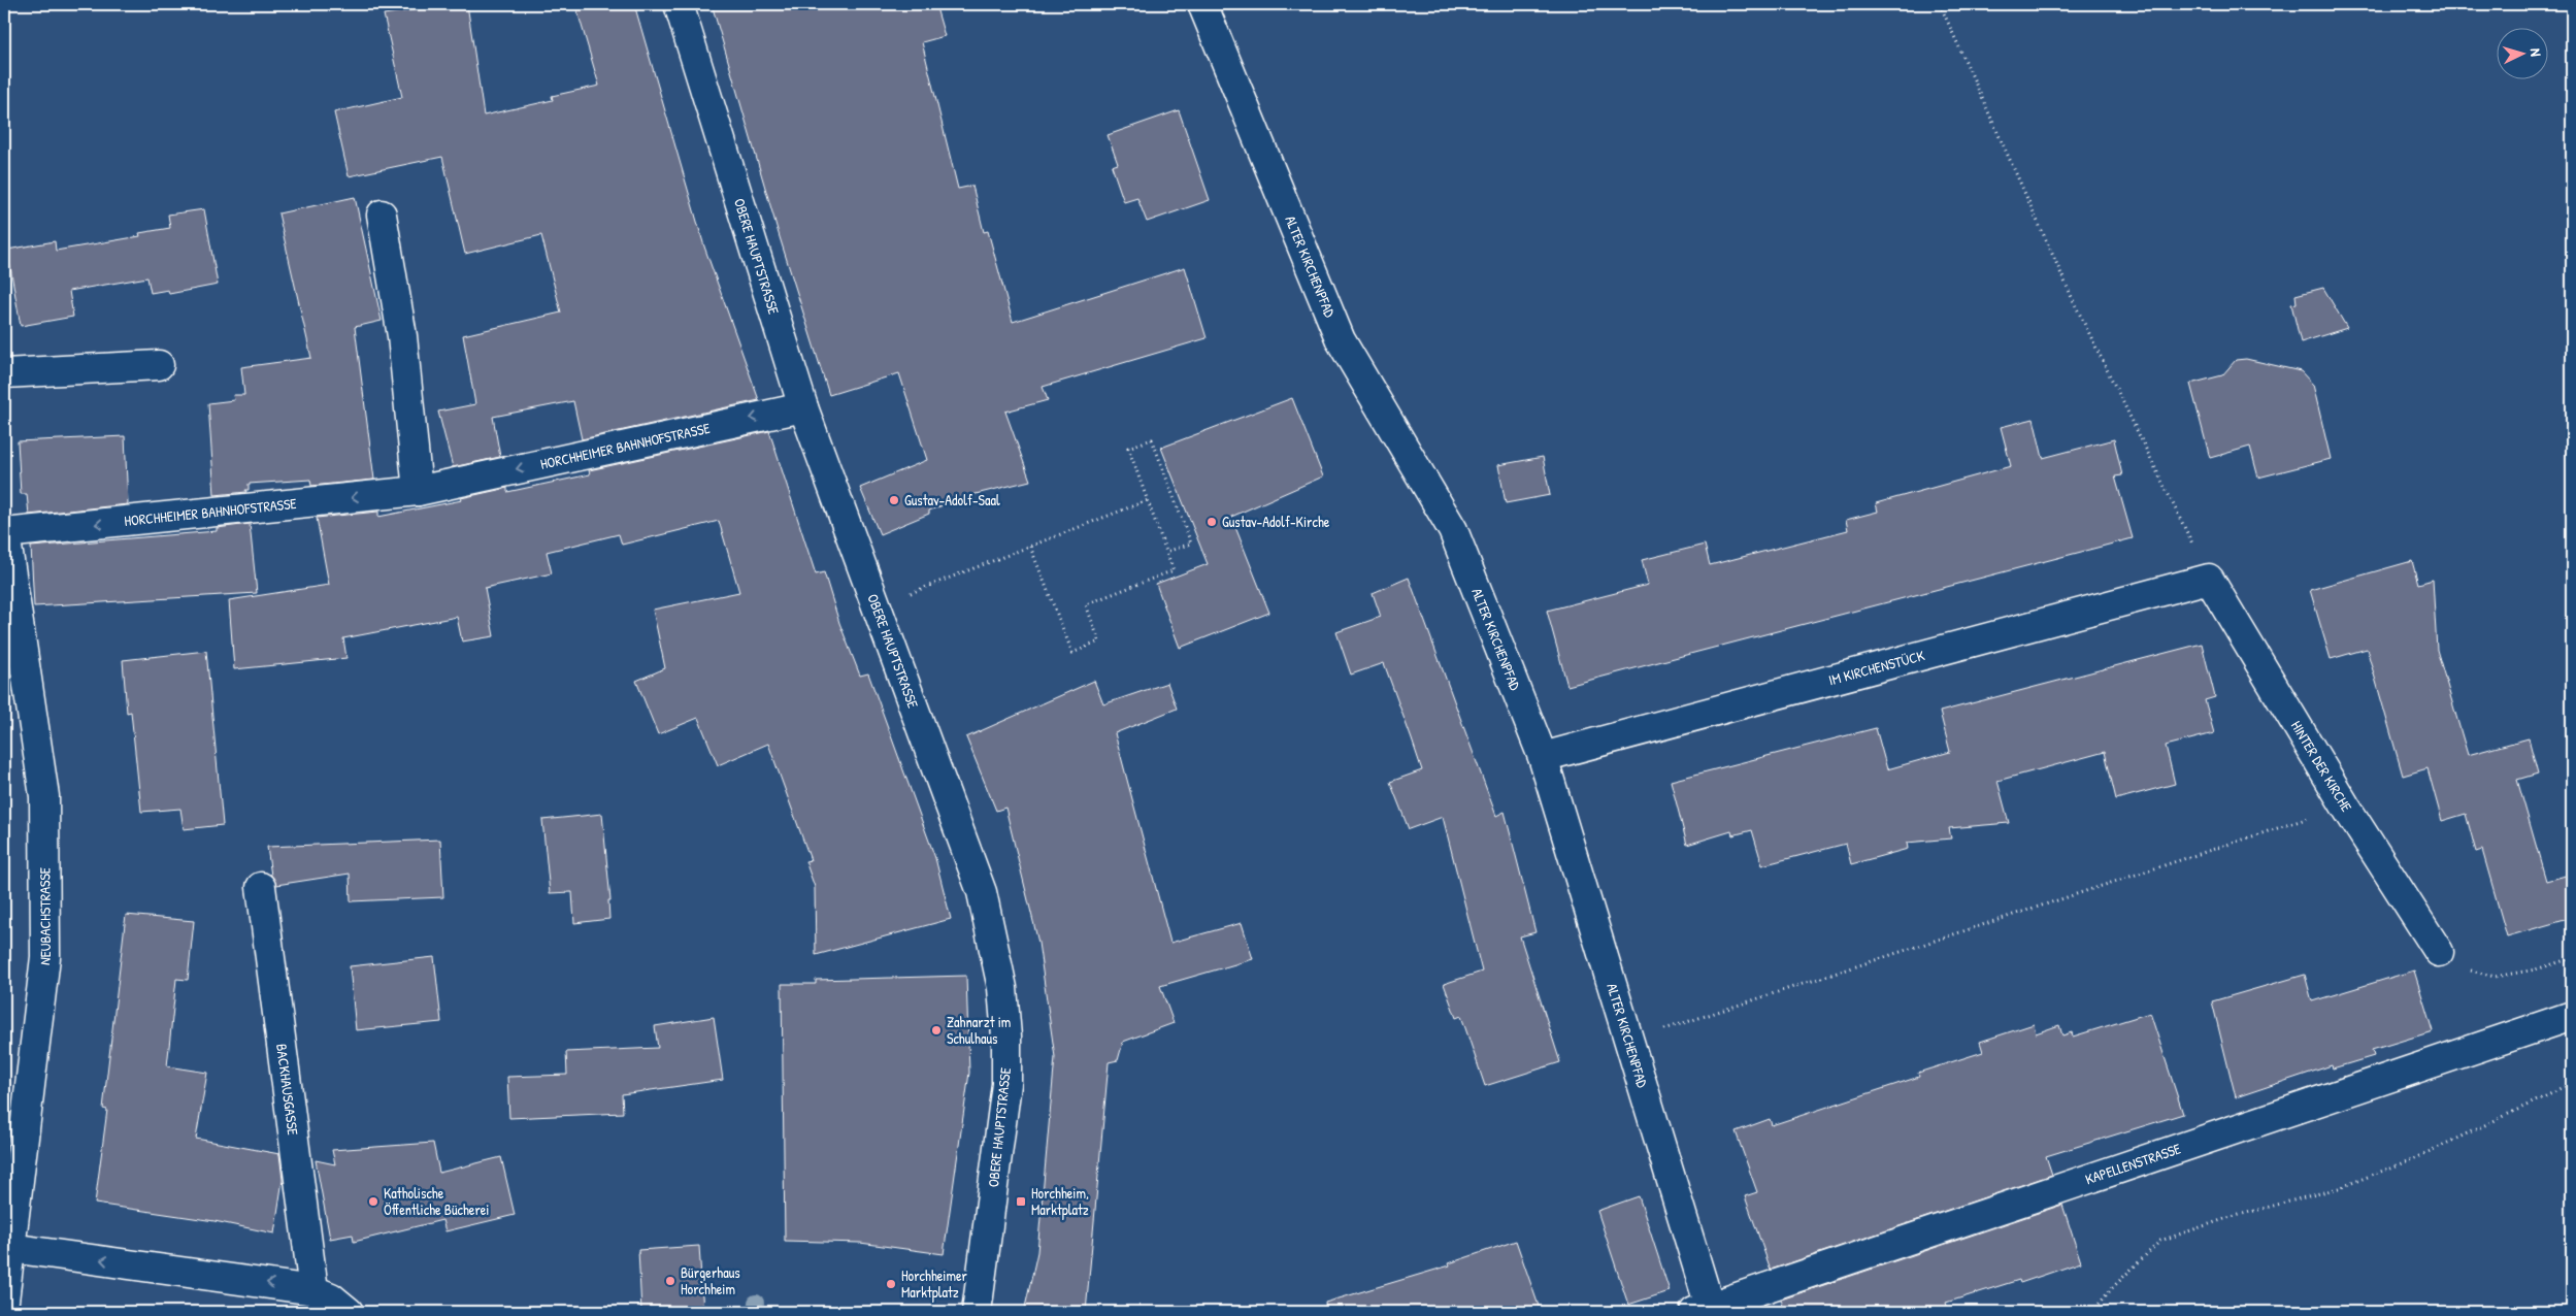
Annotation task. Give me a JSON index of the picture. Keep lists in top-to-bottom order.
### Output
{
  "streets": {
    "street": [
      "OBERE HAUPTSTRASSE",
      "ALTER KIRCHENPFAD",
      "HORCHHEIMER BAHNHOFSTRASSE",
      "IM KIRCHENSTÜCK",
      "HINTER DER KIRCHE",
      "NEUBACHSTRASSE",
      "BACKHAUSGASSE",
      "KAPELLENSTRASSE"
    ]
  },
  "crossings": [
    ["OBERE HAUPTSTRASSE", "HORCHHEIMER BAHNHOFSTRASSE"],
    ["ALTER KIRCHENPFAD", "IM KIRCHENSTÜCK"],
    ["ALTER KIRCHENPFAD", "KAPELLENSTRASSE"],
    ["HORCHHEIMER BAHNHOFSTRASSE", "NEUBACHSTRASSE"],
    ["IM KIRCHENSTÜCK", "HINTER DER KIRCHE"]
  ],
  "one_way": ["HORCHHEIMER BAHNHOFSTRASSE"],
  "places": {
    "other": [
      "Gustav-Adolf-Saal",
      "Gustav-Adolf-Kirche",
      "Zahnarzt im Schulhaus",
      "Katholische Öffentliche Bücherei",
      "Bürgerhaus Horchheim",
      "Horchheimer Marktplatz"
    ],
    "transit": ["Horchheim, Marktplatz"]
  },
  "north": "right"
}
